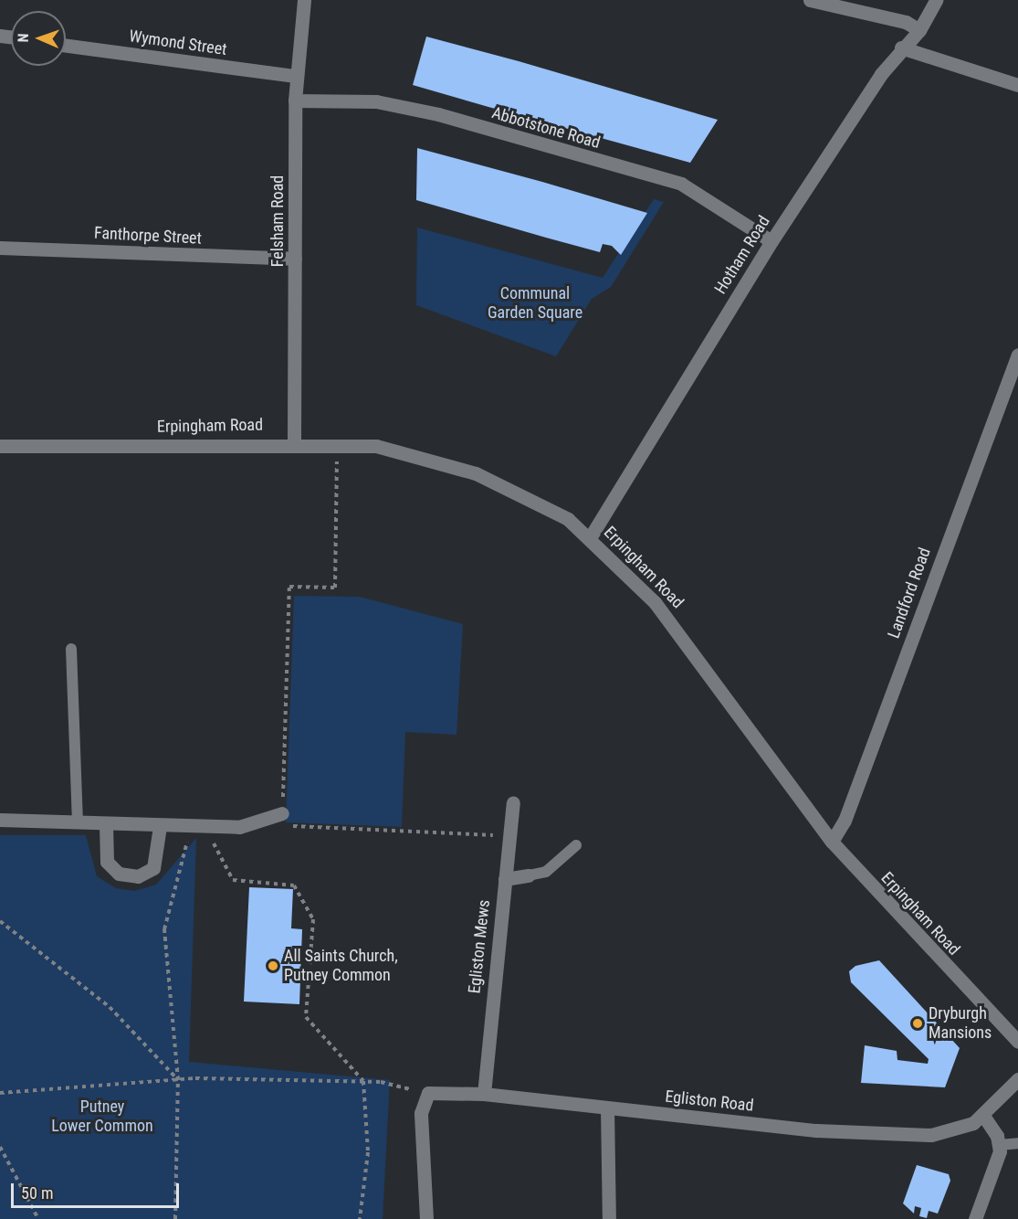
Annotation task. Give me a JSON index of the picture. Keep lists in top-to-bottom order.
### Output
{
  "streets": {
    "street": [
      "Wymond Street",
      "Abbotstone Road",
      "Felsham Road",
      "Fanthorpe Street",
      "Hotham Road",
      "Erpingham Road",
      "Landford Road",
      "Egliston Mews",
      "Egliston Road"
    ]
  },
  "crossings": [
    ["Wymond Street", "Felsham Road"],
    ["Abbotstone Road", "Felsham Road"],
    ["Abbotstone Road", "Hotham Road"],
    ["Felsham Road", "Fanthorpe Street"],
    ["Felsham Road", "Erpingham Road"],
    ["Hotham Road", "Erpingham Road"],
    ["Erpingham Road", "Landford Road"],
    ["Egliston Mews", "Egliston Road"]
  ],
  "parks": ["Communal Garden Square", "Putney Lower Common"],
  "places": ["All Saints Church, Putney Common", "Dryburgh Mansions"],
  "scale_bar": "50 m",
  "north": "left"
}
